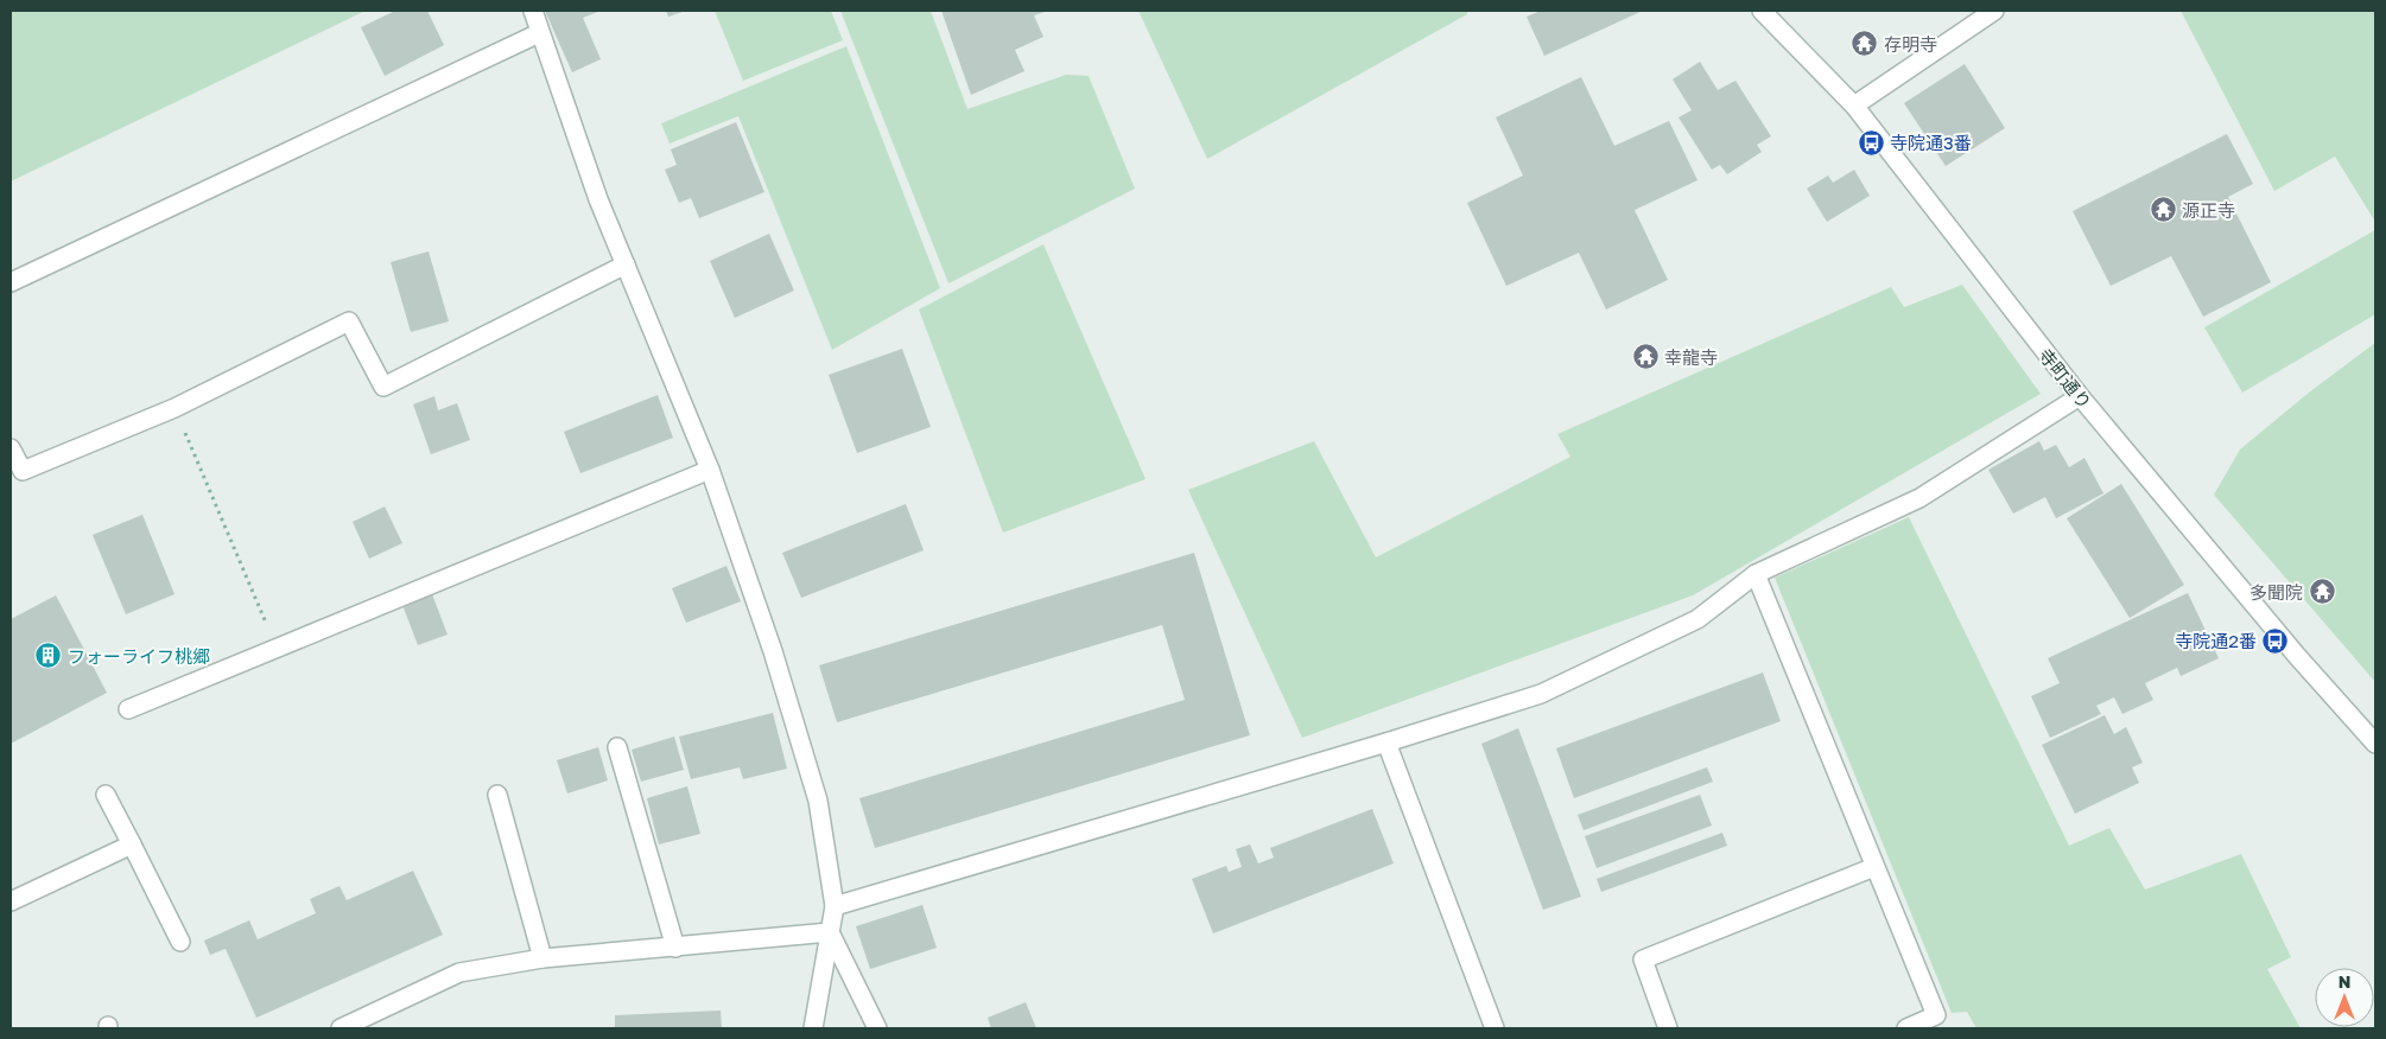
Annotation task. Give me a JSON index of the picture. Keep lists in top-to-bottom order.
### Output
{
  "streets": {
    "street": ["寺町通り"]
  },
  "places": {
    "temple": [
      "存明寺",
      "源正寺",
      "幸龍寺",
      "多聞院"
    ],
    "bus stop": ["寺院通3番", "寺院通2番"],
    "building": ["フォーライフ桃郷"]
  },
  "north": "top"
}
